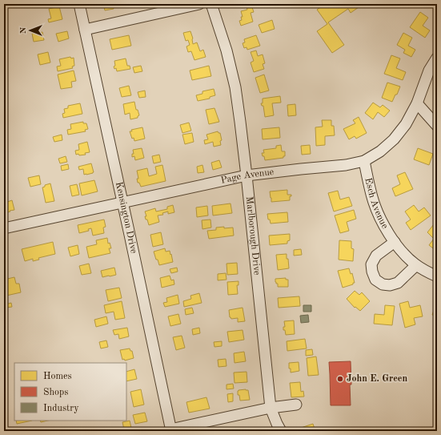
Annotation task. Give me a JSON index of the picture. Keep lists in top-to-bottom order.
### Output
{
  "streets": {
    "street": [
      "Page Avenue",
      "Esch Avenue",
      "Kensington Drive",
      "Marlborough Drive"
    ]
  },
  "crossings": [
    ["Page Avenue", "Esch Avenue"],
    ["Page Avenue", "Kensington Drive"],
    ["Page Avenue", "Marlborough Drive"]
  ],
  "places": ["John E. Green"],
  "legend": ["Homes", "Shops", "Industry"],
  "north": "left"
}
